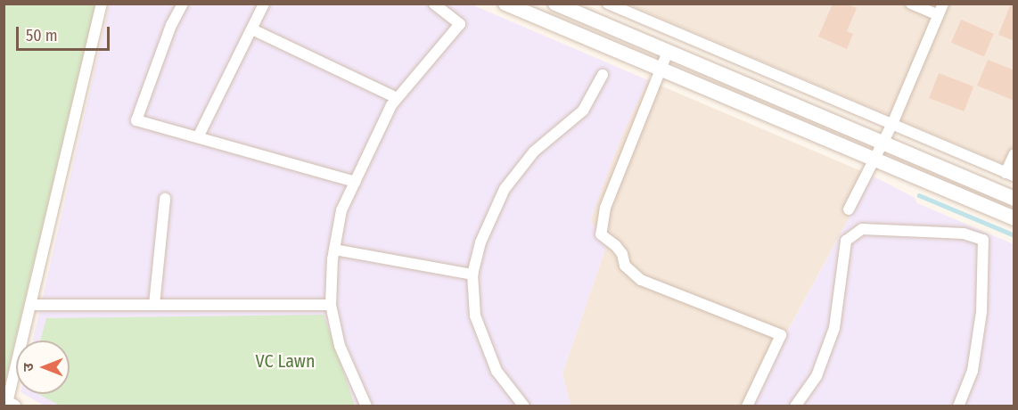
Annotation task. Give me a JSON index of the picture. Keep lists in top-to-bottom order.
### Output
{
  "parks": ["VC Lawn"],
  "scale_bar": "50 m",
  "north": "left"
}
